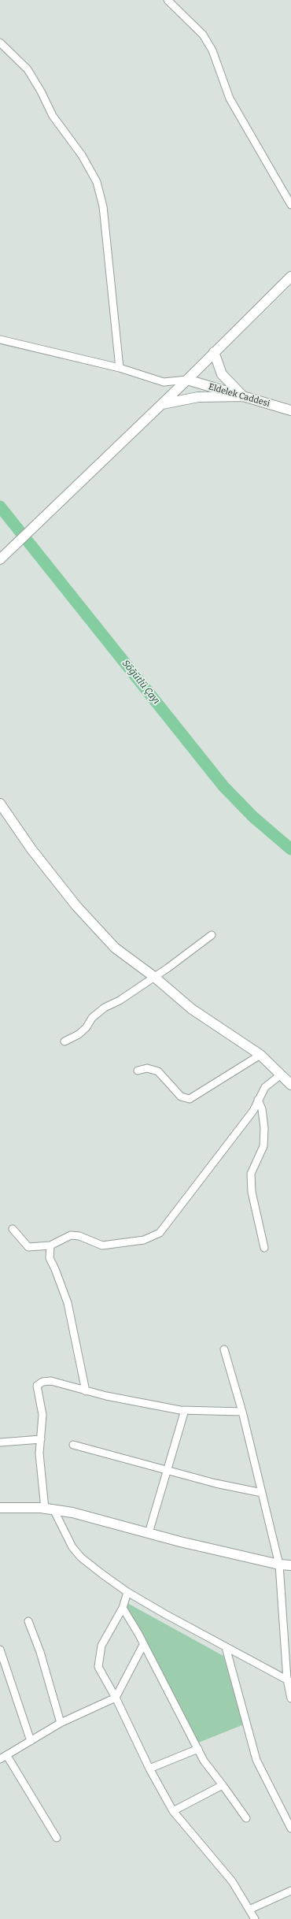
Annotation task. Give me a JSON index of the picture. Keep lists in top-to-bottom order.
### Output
{
  "streets": {
    "main road": ["Eldelek Caddesi"]
  },
  "water": ["Söğütlü Çayı"]
}
